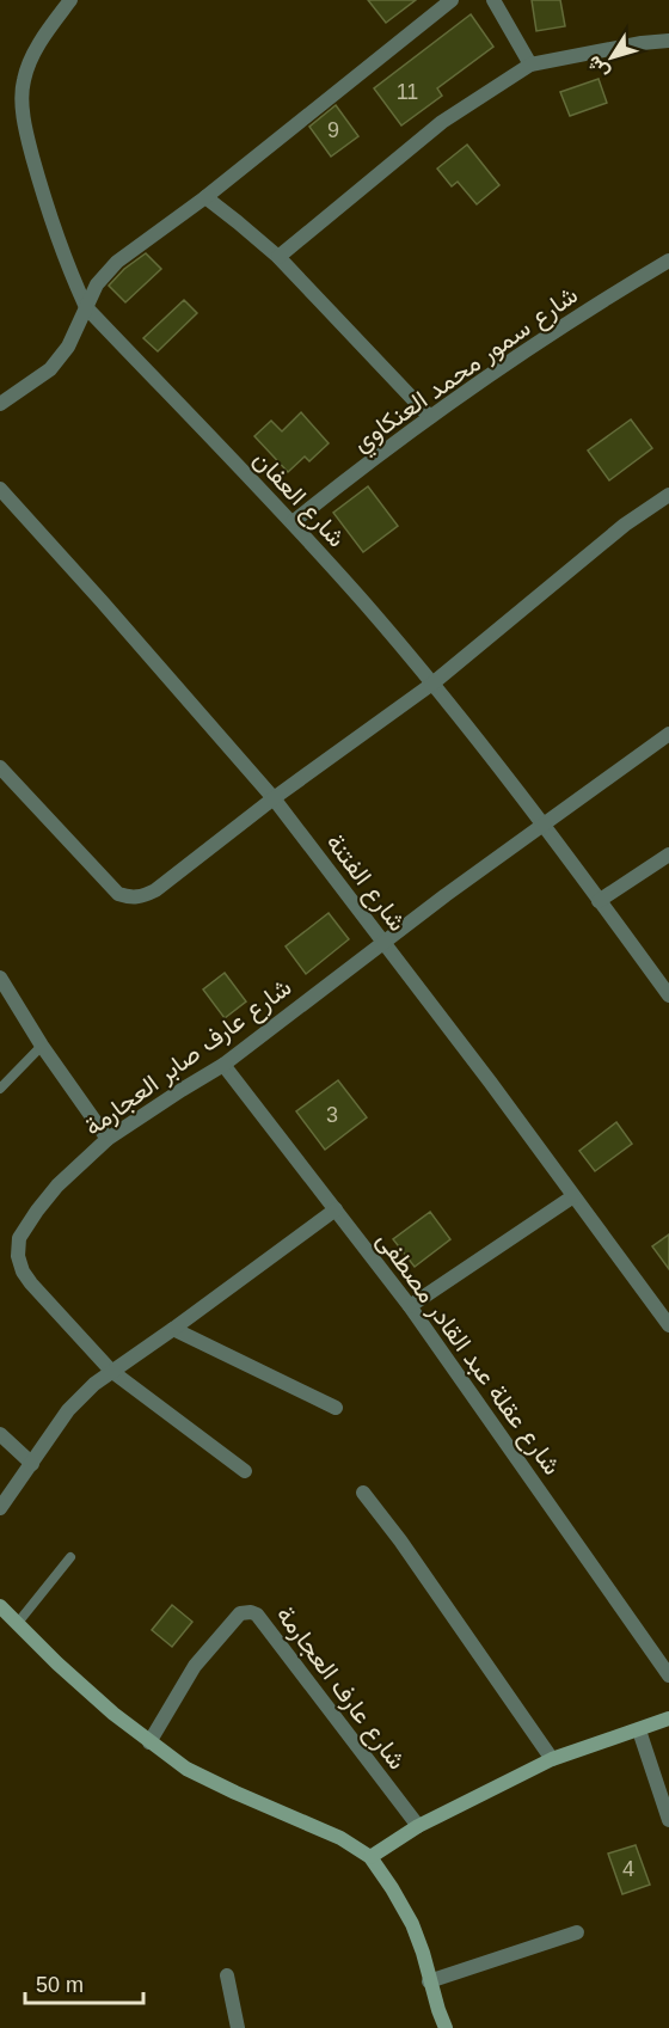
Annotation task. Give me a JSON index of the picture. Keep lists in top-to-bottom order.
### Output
{
  "streets": {
    "street": [
      "شارع سمور محمد العنكاوي",
      "شارع العفان",
      "شارع الفتنة",
      "شارع عارف صابر العجارمة",
      "شارع عقلة عبد القادر مصطفى",
      "شارع عارف العجارمة"
    ]
  },
  "crossings": [
    ["شارع سمور محمد العنكاوي", "شارع العفان"],
    ["شارع العفان", "شارع عارف صابر العجارمة"],
    ["شارع الفتنة", "شارع عارف صابر العجارمة"],
    ["شارع عارف صابر العجارمة", "شارع عقلة عبد القادر مصطفى"]
  ],
  "house_numbers": [
    "11",
    "9",
    "3",
    "4"
  ],
  "scale_bar": "50 m",
  "north": "bottom left"
}
